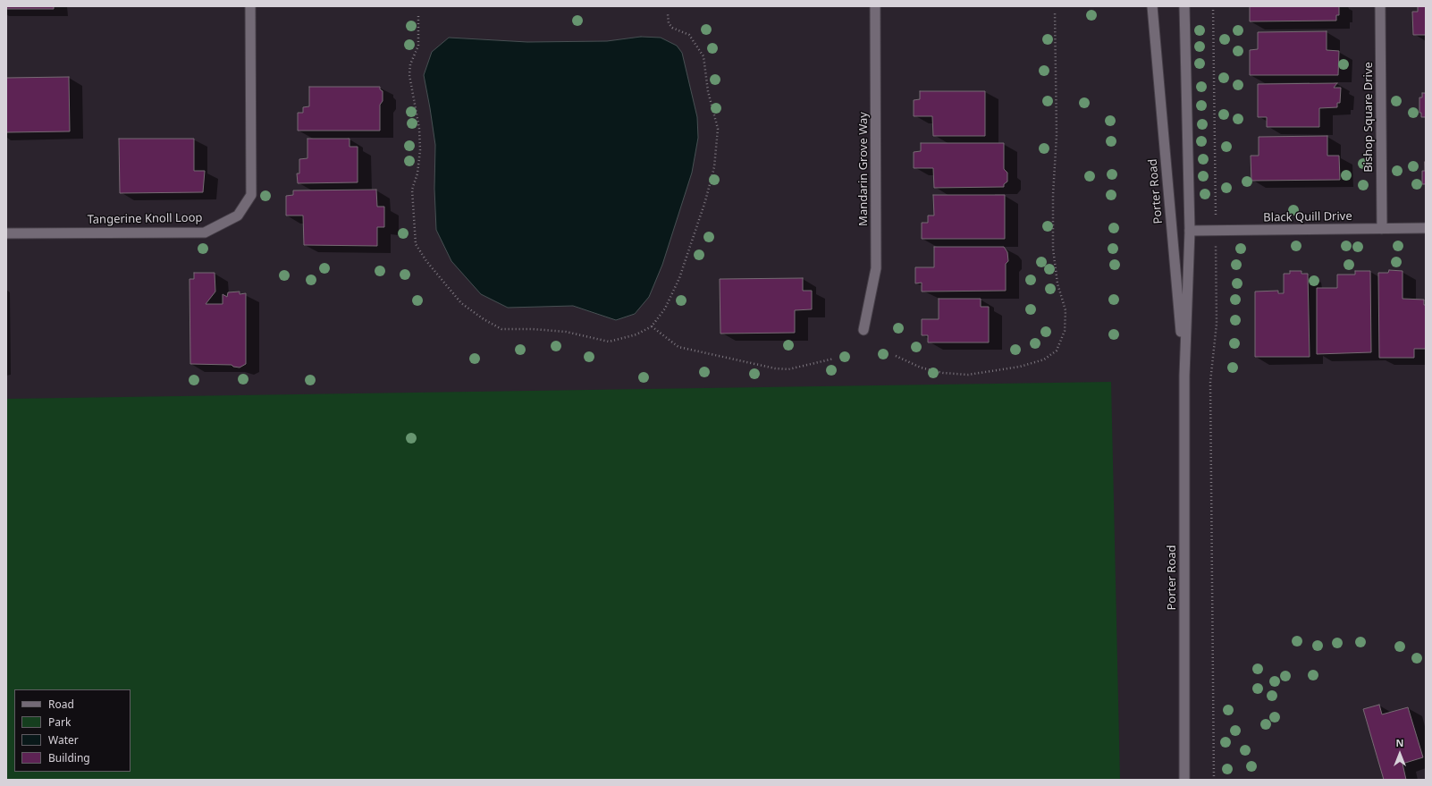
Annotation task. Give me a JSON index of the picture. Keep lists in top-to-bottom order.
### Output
{
  "streets": {
    "street": [
      "Bishop Square Drive",
      "Mandarin Grove Way",
      "Porter Road",
      "Black Quill Drive",
      "Tangerine Knoll Loop"
    ]
  },
  "crossings": [
    ["Bishop Square Drive", "Black Quill Drive"],
    ["Porter Road", "Black Quill Drive"]
  ],
  "legend": [
    "Road",
    "Park",
    "Water",
    "Building"
  ],
  "north": "top"
}
